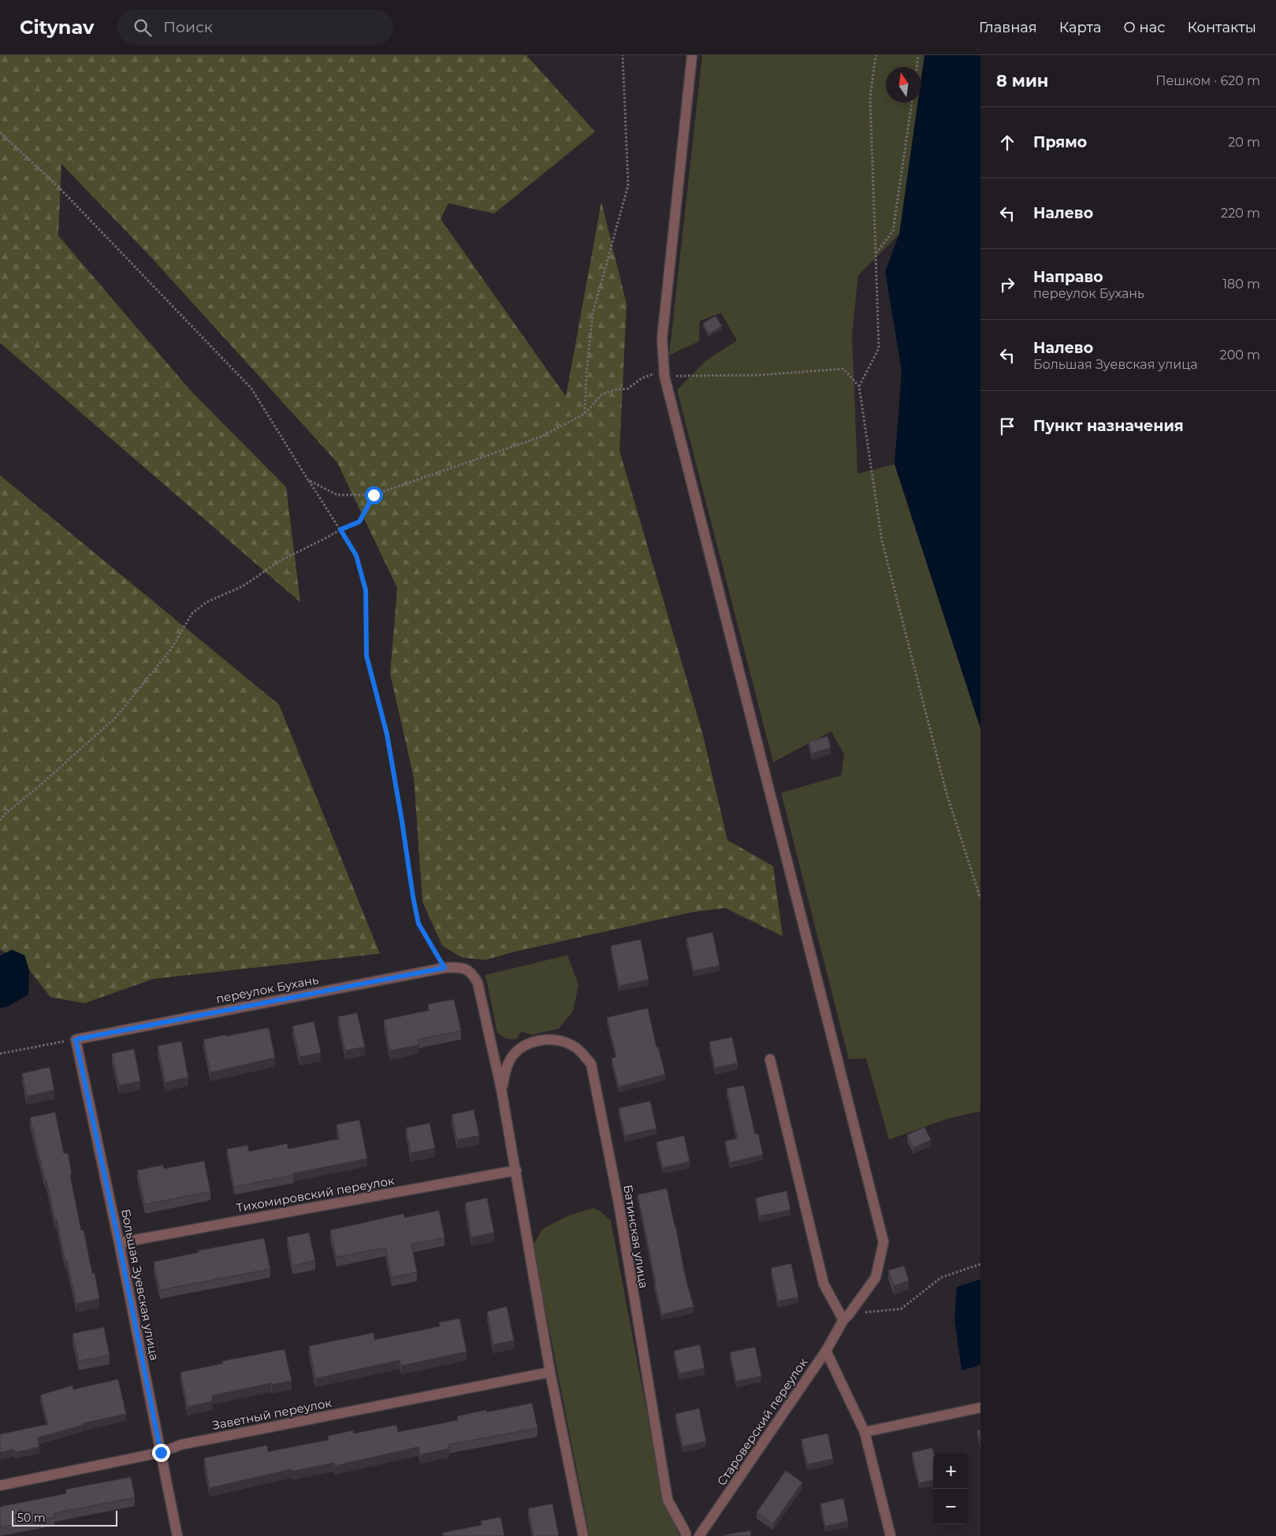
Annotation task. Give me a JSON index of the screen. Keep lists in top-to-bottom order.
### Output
{
  "streets": {
    "street": [
      "переулок Бухань",
      "Тихомировский переулок",
      "Батинская улица",
      "Большая Зуевская улица",
      "Заветный переулок",
      "Староверский переулок"
    ]
  },
  "crossings": [
    ["переулок Бухань", "Батинская улица"],
    ["переулок Бухань", "Большая Зуевская улица"],
    ["Тихомировский переулок", "Батинская улица"],
    ["Тихомировский переулок", "Большая Зуевская улица"],
    ["Батинская улица", "Заветный переулок"],
    ["Большая Зуевская улица", "Заветный переулок"]
  ],
  "scale_bar": "50 m",
  "north": "top",
  "page": {
    "header": "Citynav",
    "search": "Поиск",
    "nav": [
      "Главная",
      "Карта",
      "О нас",
      "Контакты"
    ],
    "heading": ["8 мин", "Пешком · 620 m"],
    "list": [
      ["Прямо", "20 m"],
      ["Налево", "220 m"],
      ["Направо", "переулок Бухань", "180 m"],
      ["Налево", "Большая Зуевская улица", "200 m"],
      "Пункт назначения"
    ],
    "map_buttons": ["+", "−"],
    "scale": "50 m"
  }
}
